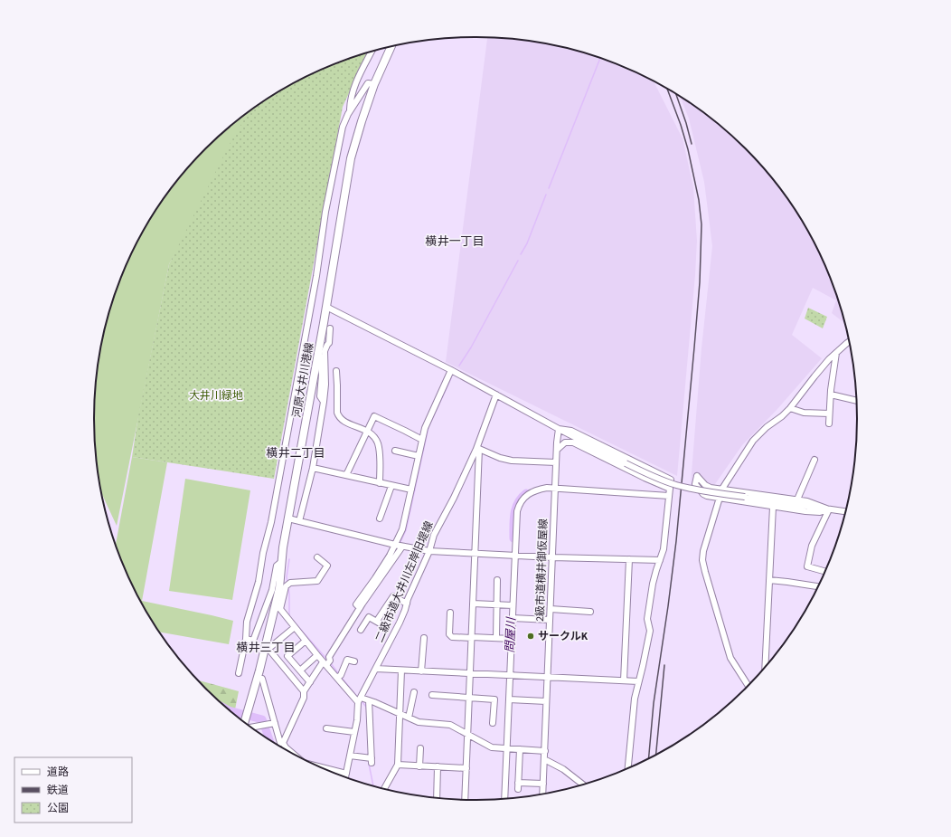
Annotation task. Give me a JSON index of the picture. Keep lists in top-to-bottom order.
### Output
{
  "streets": {
    "main road": ["河原大井川港線"],
    "street": ["2級市道横井御仮屋線", "二級市道大井川左岸旧堤線"]
  },
  "districts": ["横井一丁目", "横井二丁目", "横井三丁目"],
  "water": ["問屋川"],
  "parks": ["大井川緑地"],
  "places": ["サークルK"],
  "legend": ["道路", "鉄道", "公園"]
}
